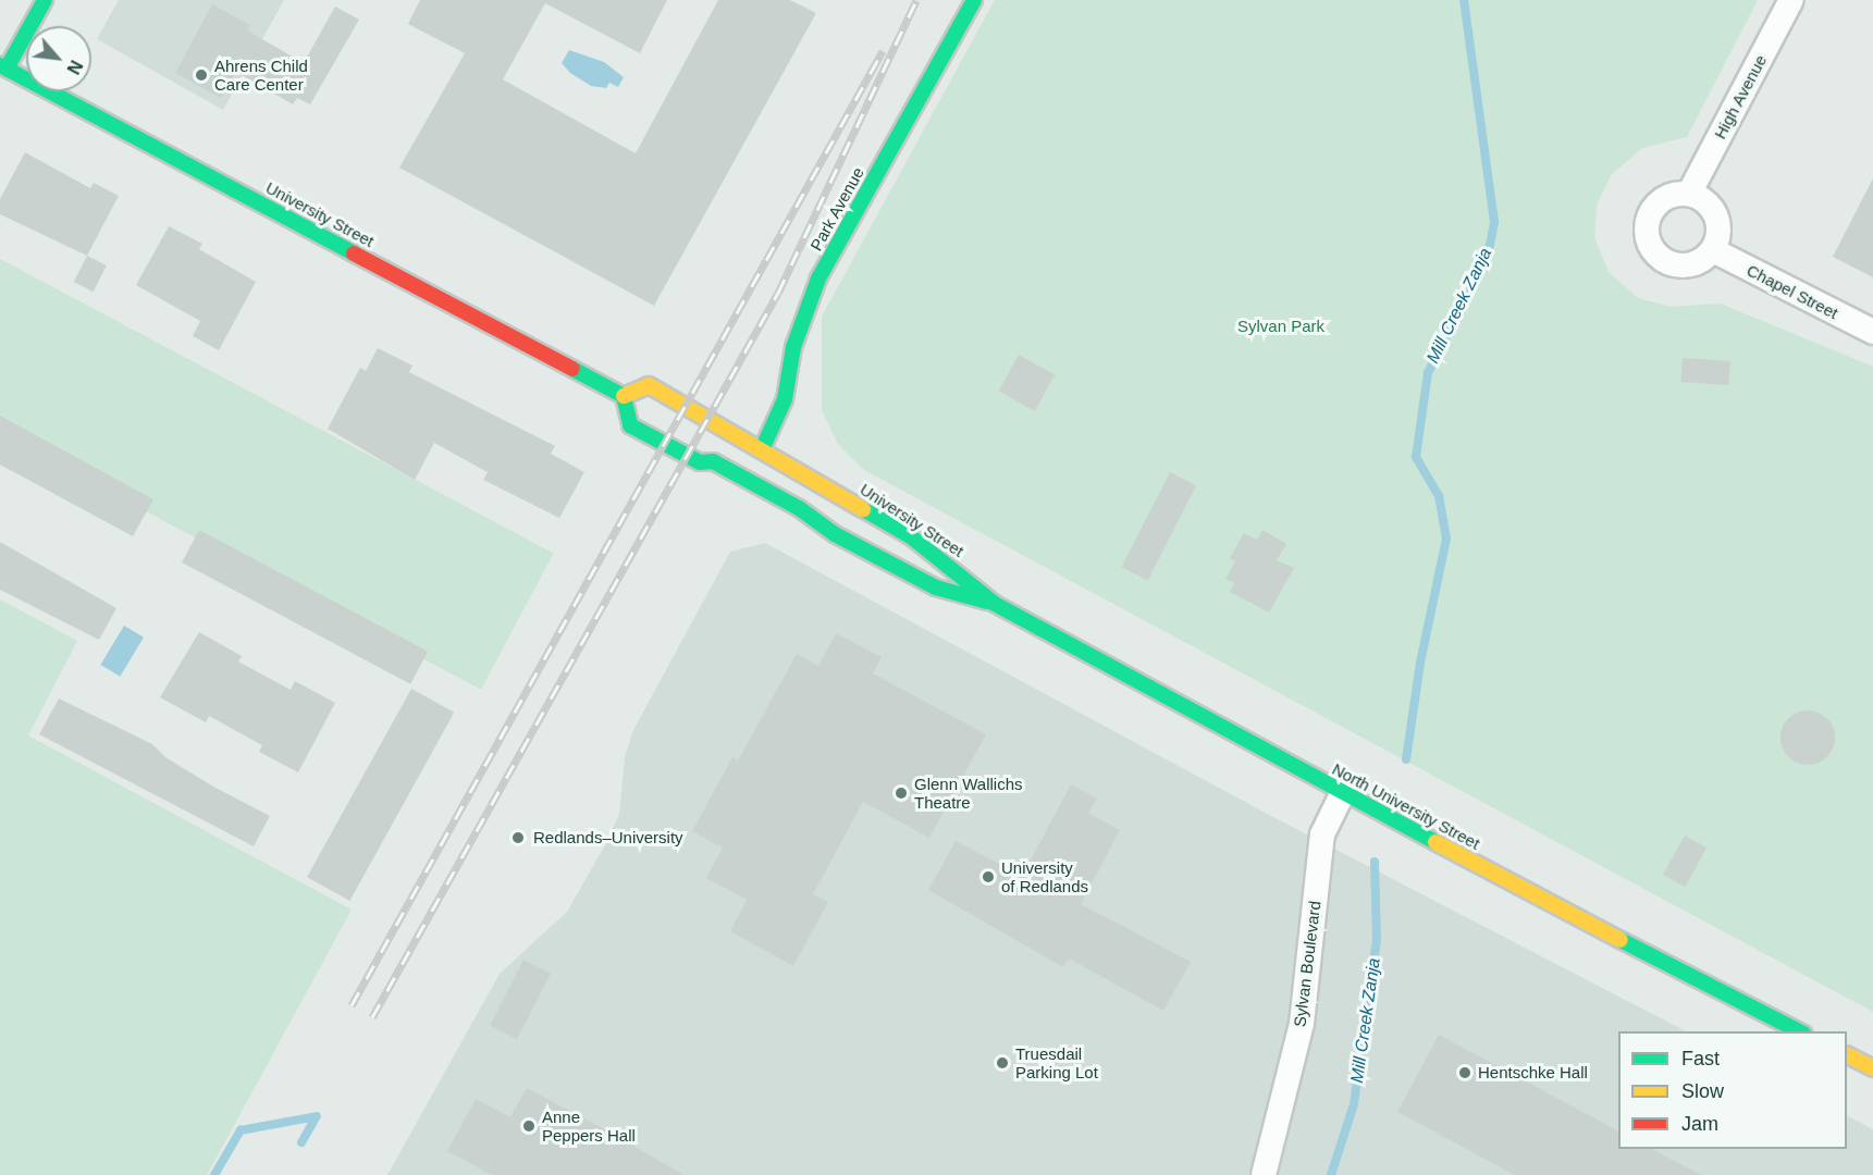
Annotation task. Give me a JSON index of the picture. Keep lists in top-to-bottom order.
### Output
{
  "streets": {
    "main road": ["Park Avenue", "University Street", "North University Street"],
    "street": ["High Avenue", "Chapel Street", "Sylvan Boulevard"]
  },
  "crossings": [
    ["High Avenue", "Chapel Street"],
    ["Park Avenue", "University Street"],
    ["University Street", "North University Street"],
    ["North University Street", "Sylvan Boulevard"]
  ],
  "water": ["Mill Creek Zanja"],
  "parks": ["Sylvan Park"],
  "places": [
    "Ahrens Child Care Center",
    "Glenn Wallichs Theatre",
    "Redlands–University",
    "University of Redlands",
    "Truesdail Parking Lot",
    "Hentschke Hall",
    "Anne Peppers Hall"
  ],
  "legend": ["Fast", "Slow", "Jam"],
  "north": "bottom right"
}
